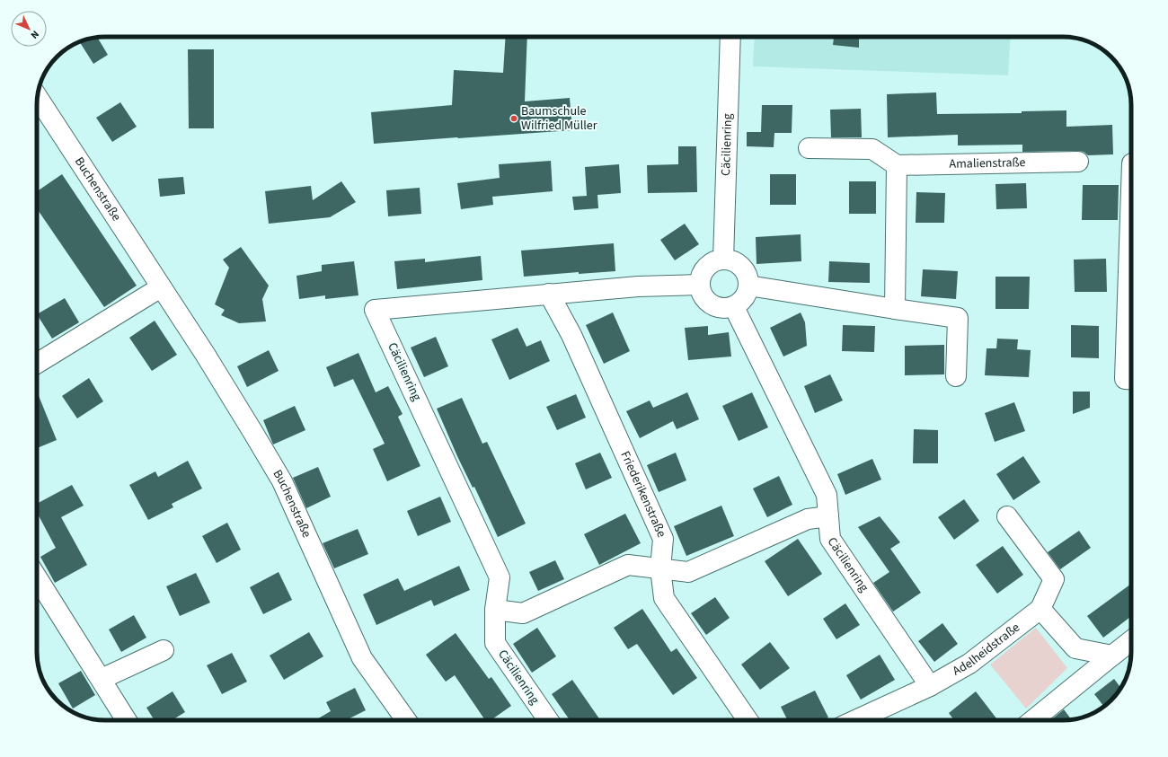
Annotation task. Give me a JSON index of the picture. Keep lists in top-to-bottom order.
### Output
{
  "streets": {
    "street": [
      "Cäcilienring",
      "Amalienstraße",
      "Buchenstraße",
      "Friederikenstraße",
      "Adelheidstraße"
    ]
  },
  "crossings": [
    ["Cäcilienring", "Friederikenstraße"],
    ["Cäcilienring", "Adelheidstraße"]
  ],
  "places": ["Baumschule Wilfried Müller"],
  "north": "bottom right"
}
